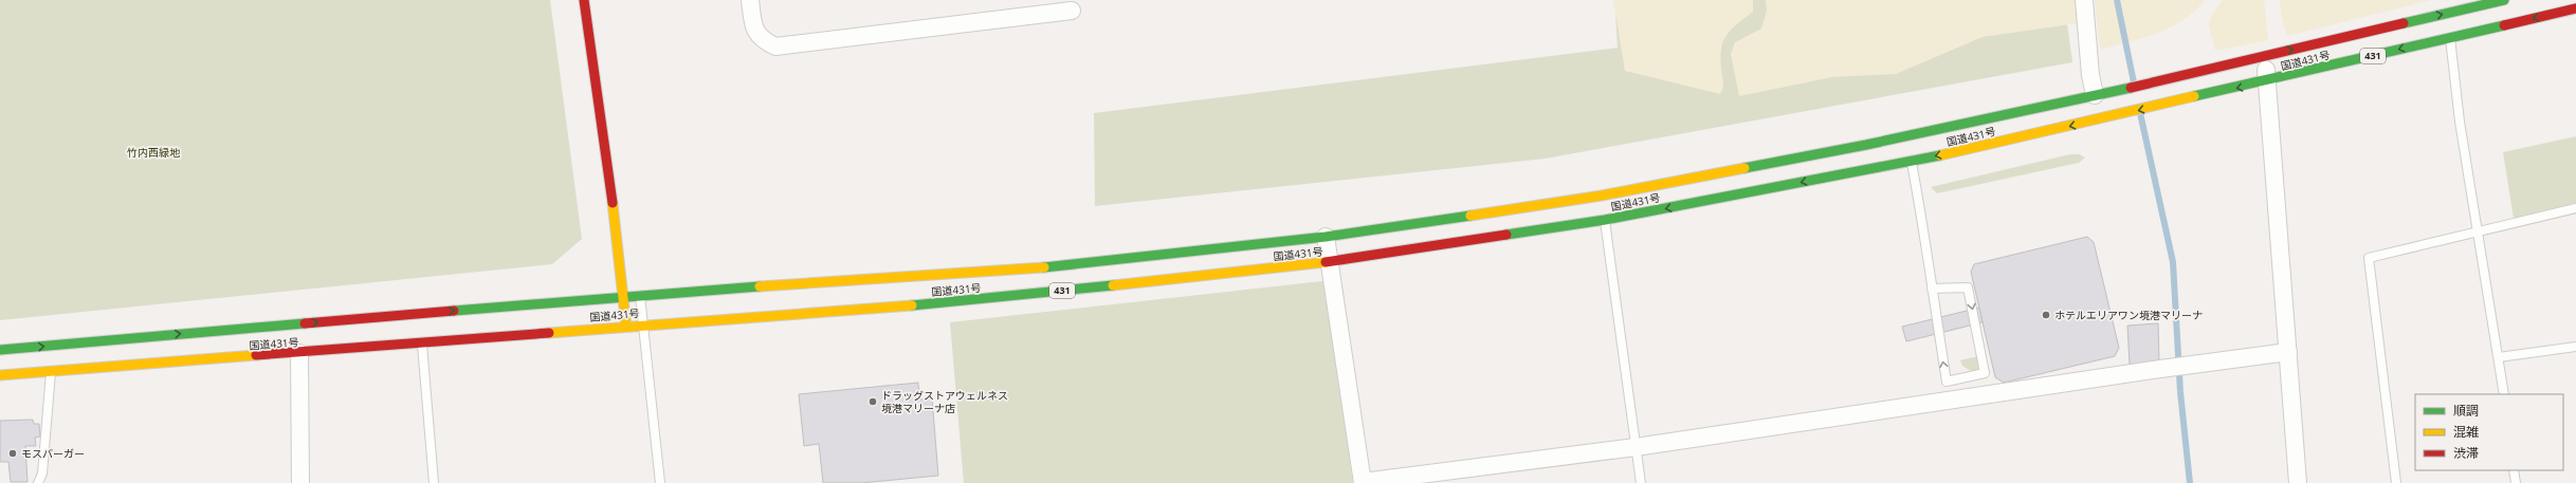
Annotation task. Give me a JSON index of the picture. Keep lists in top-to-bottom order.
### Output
{
  "streets": {
    "main road": ["431", "国道431号"]
  },
  "parks": ["竹内西緑地"],
  "places": ["ホテルエリアワン境港マリーナ", "ドラッグストアウェルネス 境港マリーナ店", "モスバーガー"],
  "legend": ["順調", "混雑", "渋滞"]
}
